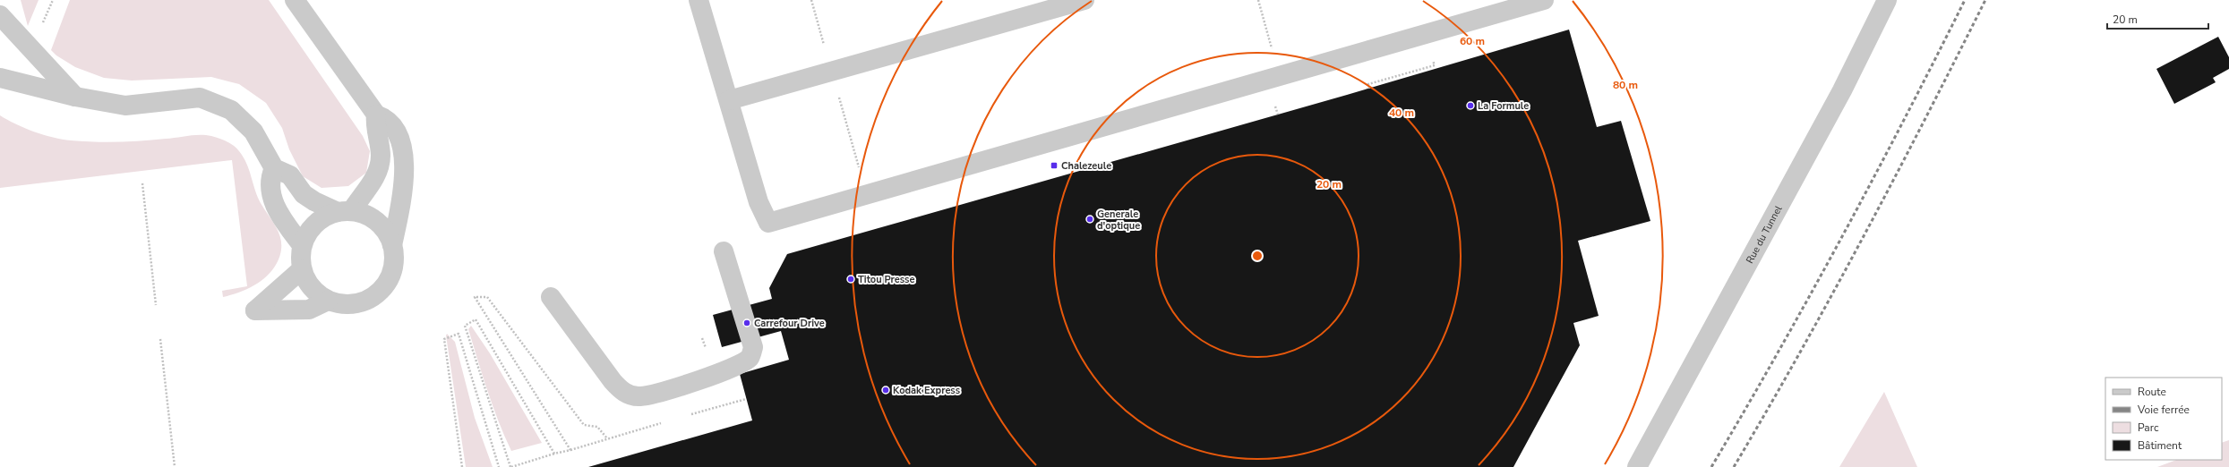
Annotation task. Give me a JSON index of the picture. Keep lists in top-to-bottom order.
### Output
{
  "streets": {
    "street": ["Rue du Tunnel"]
  },
  "places": {
    "other": [
      "La Formule",
      "Generale d'optique",
      "Titou Presse",
      "Carrefour Drive",
      "Kodak Express"
    ],
    "transit": ["Chalezeule"]
  },
  "legend": [
    "Route",
    "Voie ferrée",
    "Parc",
    "Bâtiment"
  ],
  "scale_bar": "20 m",
  "rings": [
    "60 m",
    "80 m",
    "40 m",
    "20 m"
  ]
}
